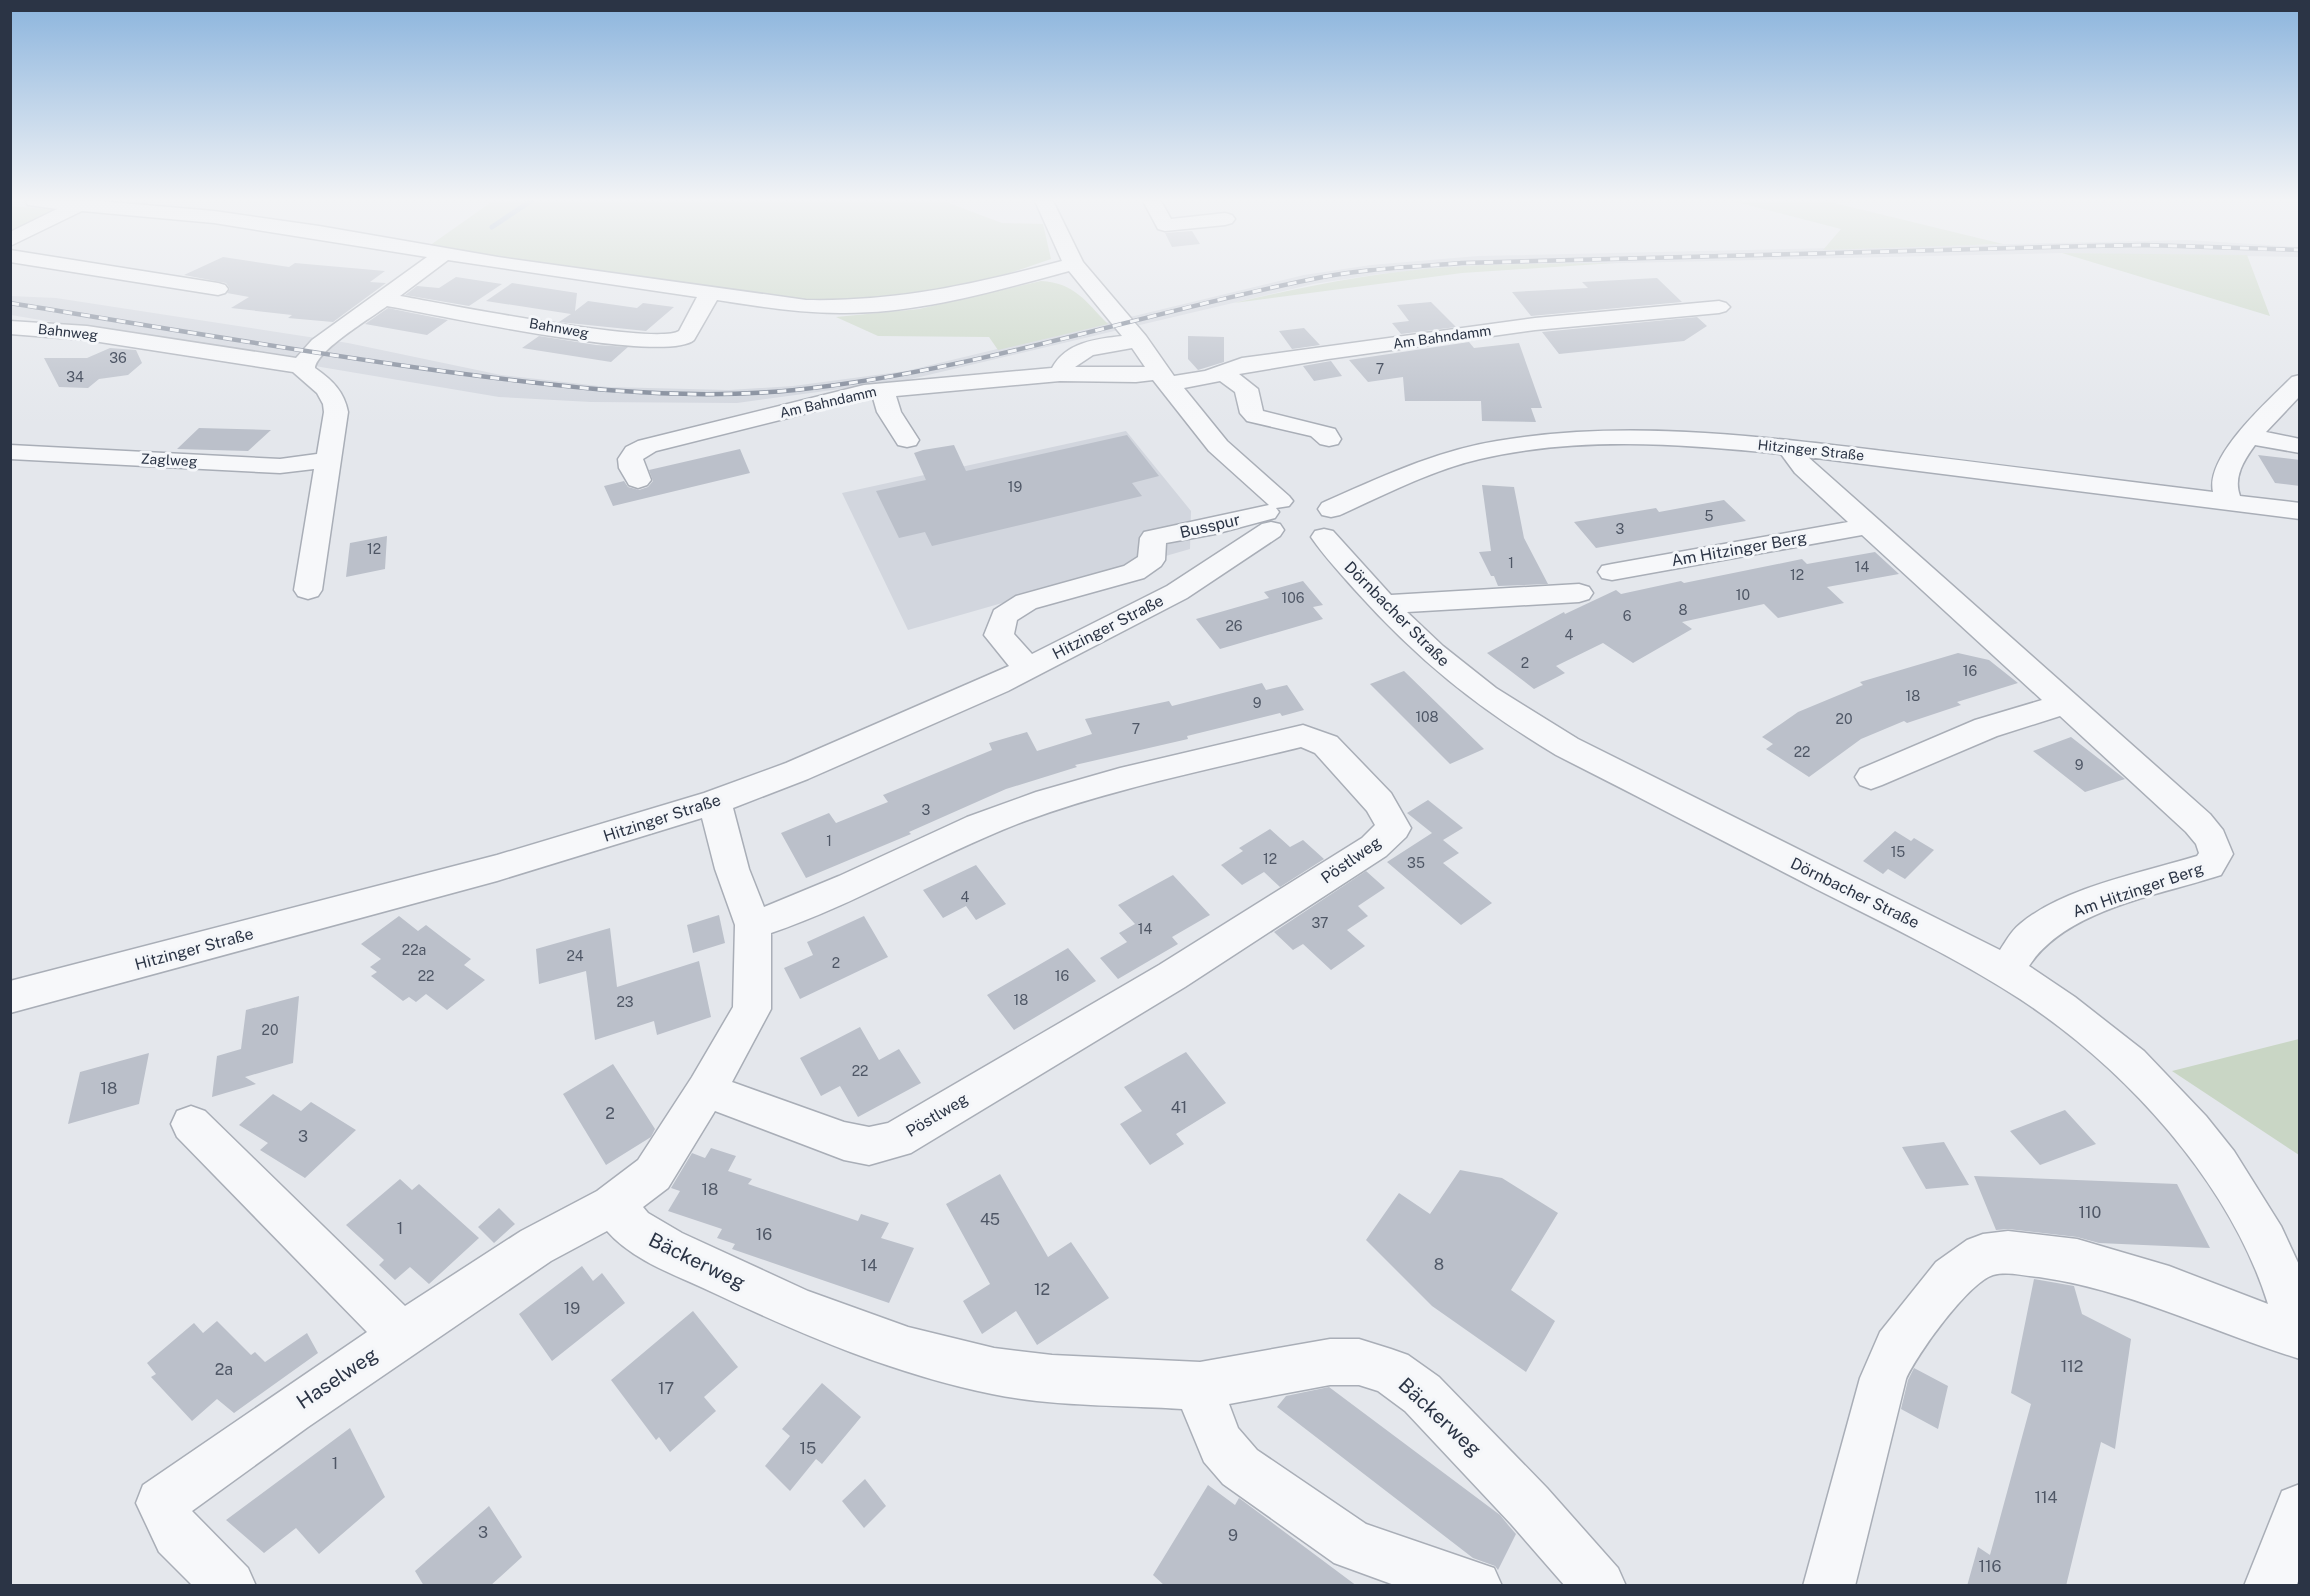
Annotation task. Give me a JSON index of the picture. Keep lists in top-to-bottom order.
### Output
{
  "streets": {
    "street": [
      "Bahnweg",
      "Am Bahndamm",
      "Hitzinger Straße",
      "Zaglweg",
      "Busspur",
      "Am Hitzinger Berg",
      "Dörnbacher Straße",
      "Pöstlweg",
      "Bäckerweg",
      "Haselweg"
    ]
  },
  "crossings": [
    ["Am Bahndamm", "Dörnbacher Straße"],
    ["Hitzinger Straße", "Busspur"],
    ["Hitzinger Straße", "Am Hitzinger Berg"],
    ["Hitzinger Straße", "Dörnbacher Straße"],
    ["Busspur", "Dörnbacher Straße"],
    ["Am Hitzinger Berg", "Dörnbacher Straße"],
    ["Bäckerweg", "Haselweg"]
  ],
  "house_numbers": [
    "36",
    "7",
    "34",
    "19",
    "5",
    "3",
    "12",
    "1",
    "14",
    "12",
    "10",
    "106",
    "8",
    "6",
    "26",
    "4",
    "2",
    "16",
    "18",
    "9",
    "108",
    "20",
    "7",
    "22",
    "9",
    "3",
    "1",
    "15",
    "12",
    "35",
    "4",
    "37",
    "14",
    "22a",
    "24",
    "2",
    "22",
    "16",
    "18",
    "23",
    "20",
    "22",
    "18",
    "41",
    "2",
    "3",
    "18",
    "110",
    "45",
    "1",
    "16",
    "8",
    "14",
    "12",
    "19",
    "112",
    "2a",
    "17",
    "15",
    "1",
    "114",
    "3",
    "9",
    "116"
  ]
}
